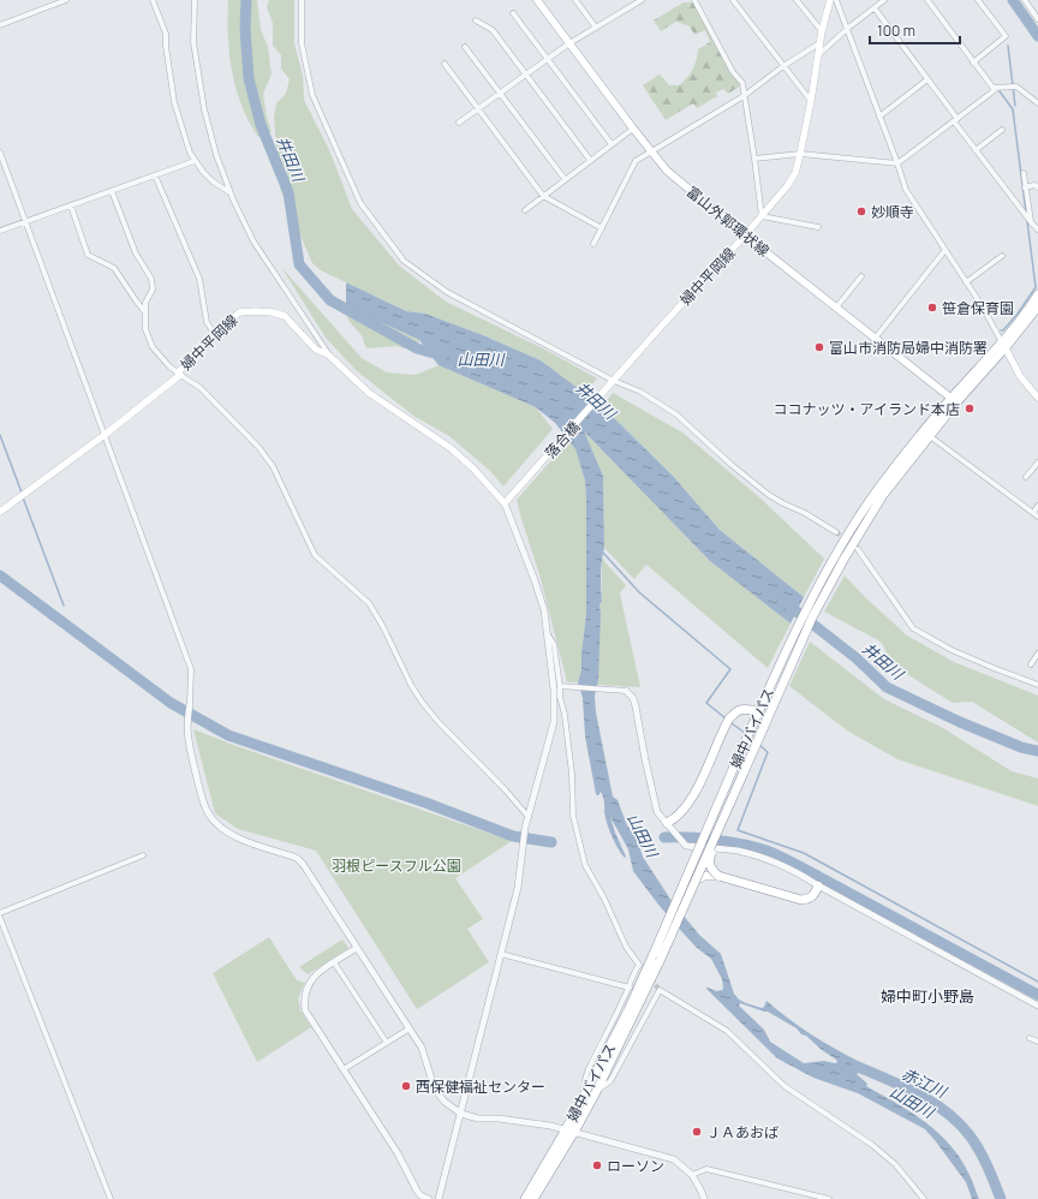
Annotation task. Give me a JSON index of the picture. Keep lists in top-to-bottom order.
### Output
{
  "streets": {
    "highway": ["婦中バイパス"],
    "main road": ["富山外郭環状線", "婦中平岡線", "落合橋"]
  },
  "crossings": [
    ["富山外郭環状線", "婦中平岡線"],
    ["富山外郭環状線", "婦中バイパス"],
    ["婦中平岡線", "落合橋"]
  ],
  "districts": ["婦中町小野島"],
  "water": ["井田川", "山田川", "赤江川"],
  "parks": ["羽根ピースフル公園"],
  "places": [
    "妙順寺",
    "笹倉保育園",
    "富山市消防局婦中消防署",
    "ココナッツ・アイランド本店",
    "西保健福祉センター",
    "ＪＡあおば",
    "ローソン"
  ],
  "scale_bar": "100 m"
}
